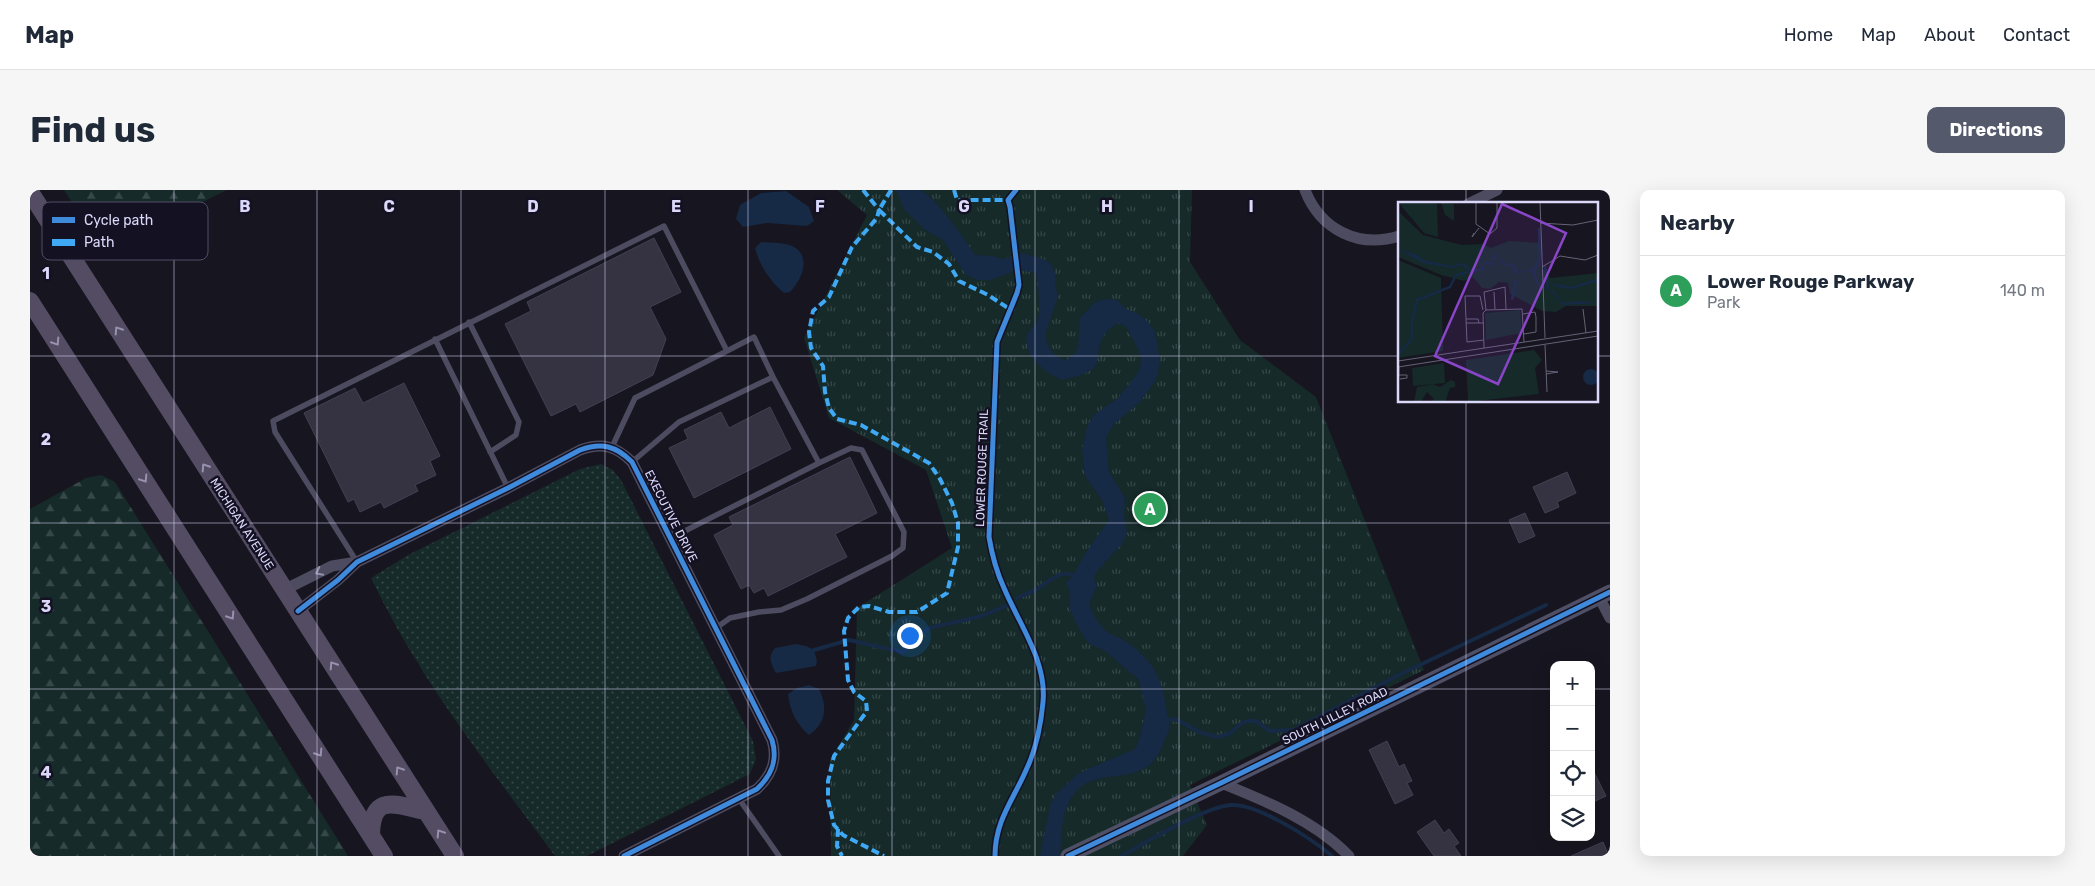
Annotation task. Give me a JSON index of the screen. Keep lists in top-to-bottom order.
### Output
{
  "streets": {
    "main road": ["MICHIGAN AVENUE"],
    "street": ["EXECUTIVE DRIVE", "SOUTH LILLEY ROAD"],
    "cycle path": ["LOWER ROUGE TRAIL"]
  },
  "legend": ["Cycle path", "Path"],
  "page": {
    "header": "Map",
    "nav": [
      "Home",
      "Map",
      "About",
      "Contact"
    ],
    "buttons": "Directions",
    "title": "Find us",
    "heading": "Nearby",
    "list": [
      {
        "mark": "A",
        "name": "Lower Rouge Parkway",
        "note": "Park",
        "value": "140 m"
      }
    ],
    "pins": "A",
    "map_buttons": ["+", "−"]
  },
  "grid": {
    "columns": [
      "B",
      "C",
      "D",
      "E",
      "F",
      "G",
      "H",
      "I"
    ],
    "rows": [
      "1",
      "2",
      "3",
      "4"
    ]
  }
}
